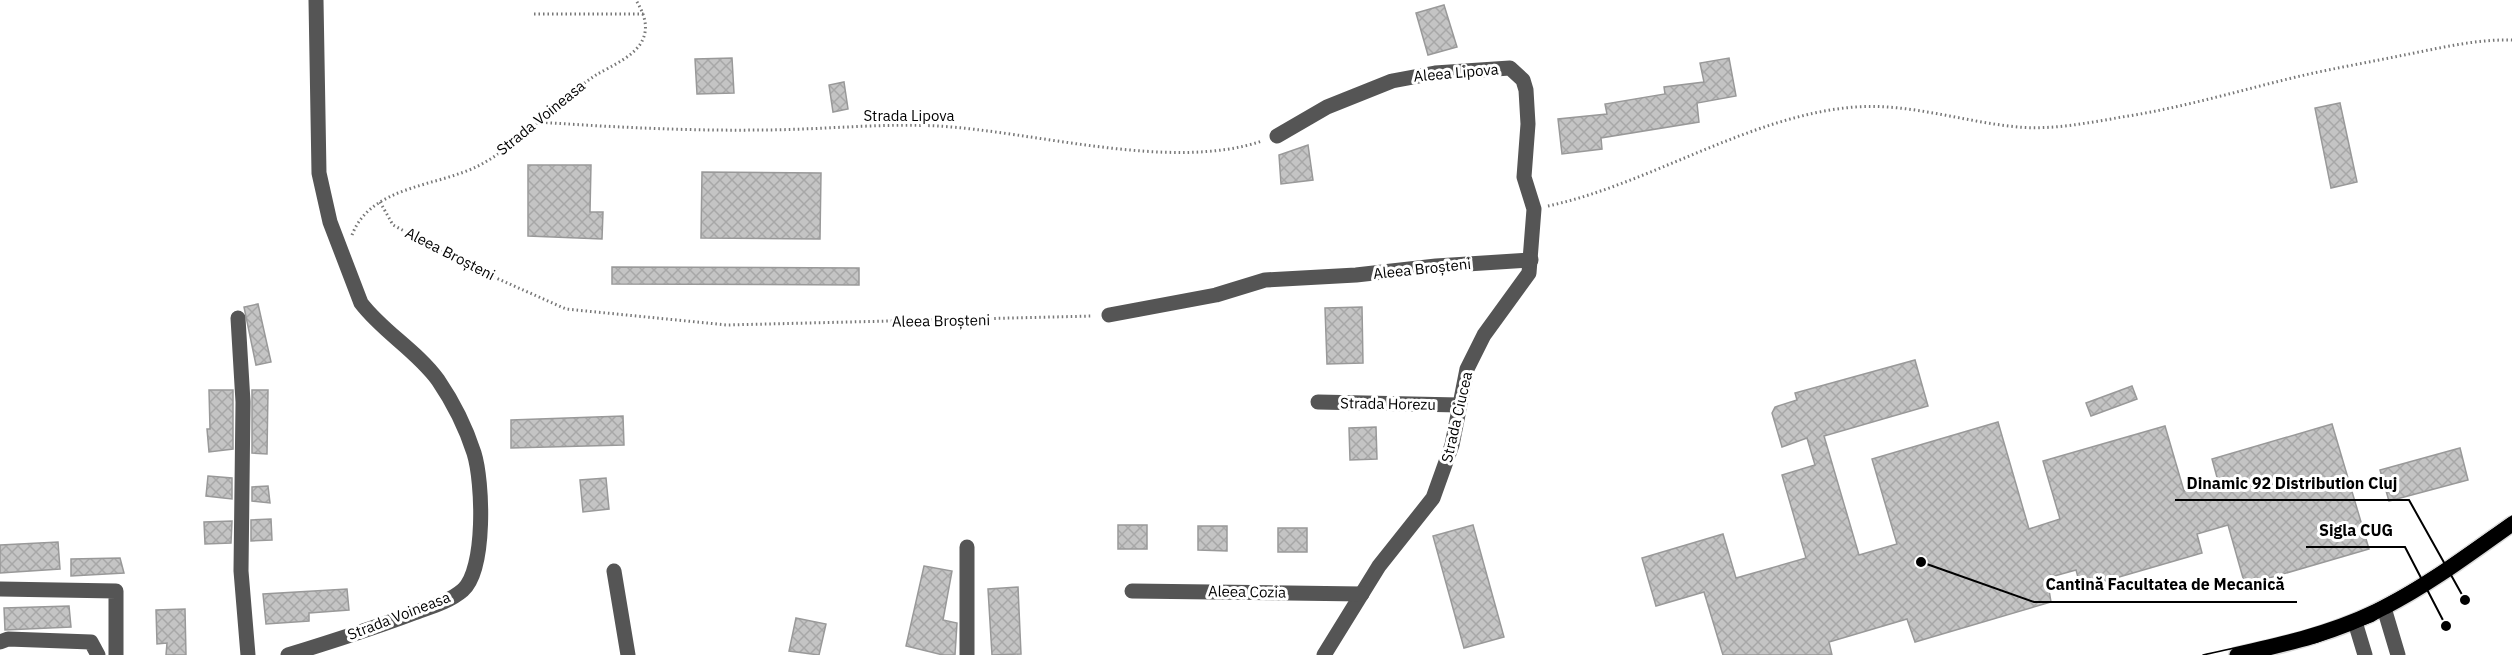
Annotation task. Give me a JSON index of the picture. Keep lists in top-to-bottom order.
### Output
{
  "streets": {
    "street": [
      "Aleea Lipova",
      "Strada Voineasa",
      "Aleea Broșteni",
      "Strada Horezu",
      "Strada Ciucea",
      "Aleea Cozia"
    ],
    "path": ["Strada Lipova"]
  },
  "crossings": [
    ["Aleea Lipova", "Strada Lipova"],
    ["Aleea Lipova", "Strada Ciucea"],
    ["Strada Lipova", "Strada Voineasa"],
    ["Strada Voineasa", "Aleea Broșteni"],
    ["Aleea Broșteni", "Strada Ciucea"],
    ["Strada Horezu", "Strada Ciucea"],
    ["Strada Ciucea", "Aleea Cozia"]
  ],
  "places": ["Cantină Facultatea de Mecanică", "Dinamic 92 Distribution Cluj", "Sigla CUG"]
}
